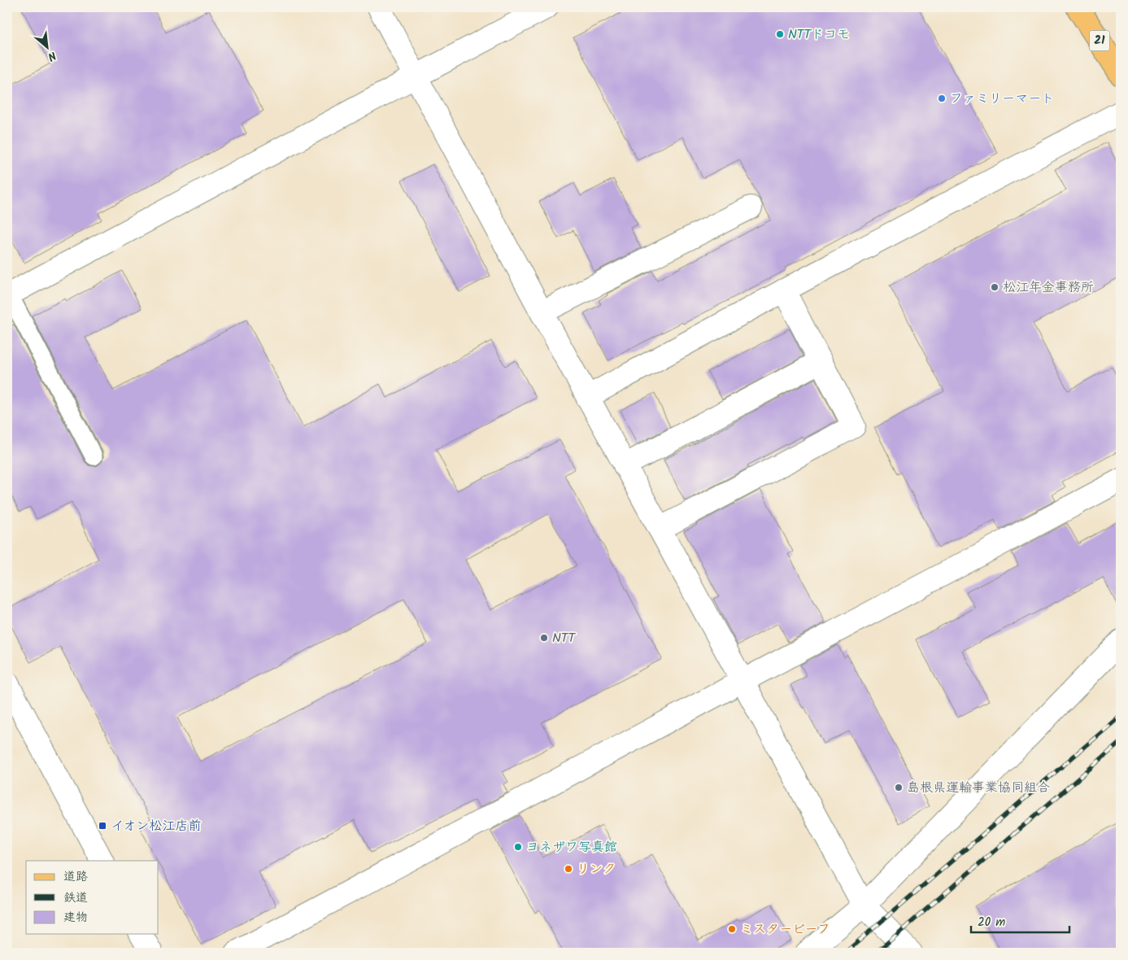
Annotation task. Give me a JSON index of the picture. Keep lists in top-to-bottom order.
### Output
{
  "streets": {
    "main road": ["21"]
  },
  "places": {
    "other": [
      "NTTドコモ",
      "ファミリーマート",
      "松江年金事務所",
      "NTT",
      "島根県運輸事業協同組合",
      "ヨネザワ写真館",
      "リンク",
      "ミスタービーフ"
    ],
    "transit": ["イオン松江店前"]
  },
  "legend": ["道路", "鉄道", "建物"],
  "scale_bar": "20 m",
  "north": "bottom right"
}
